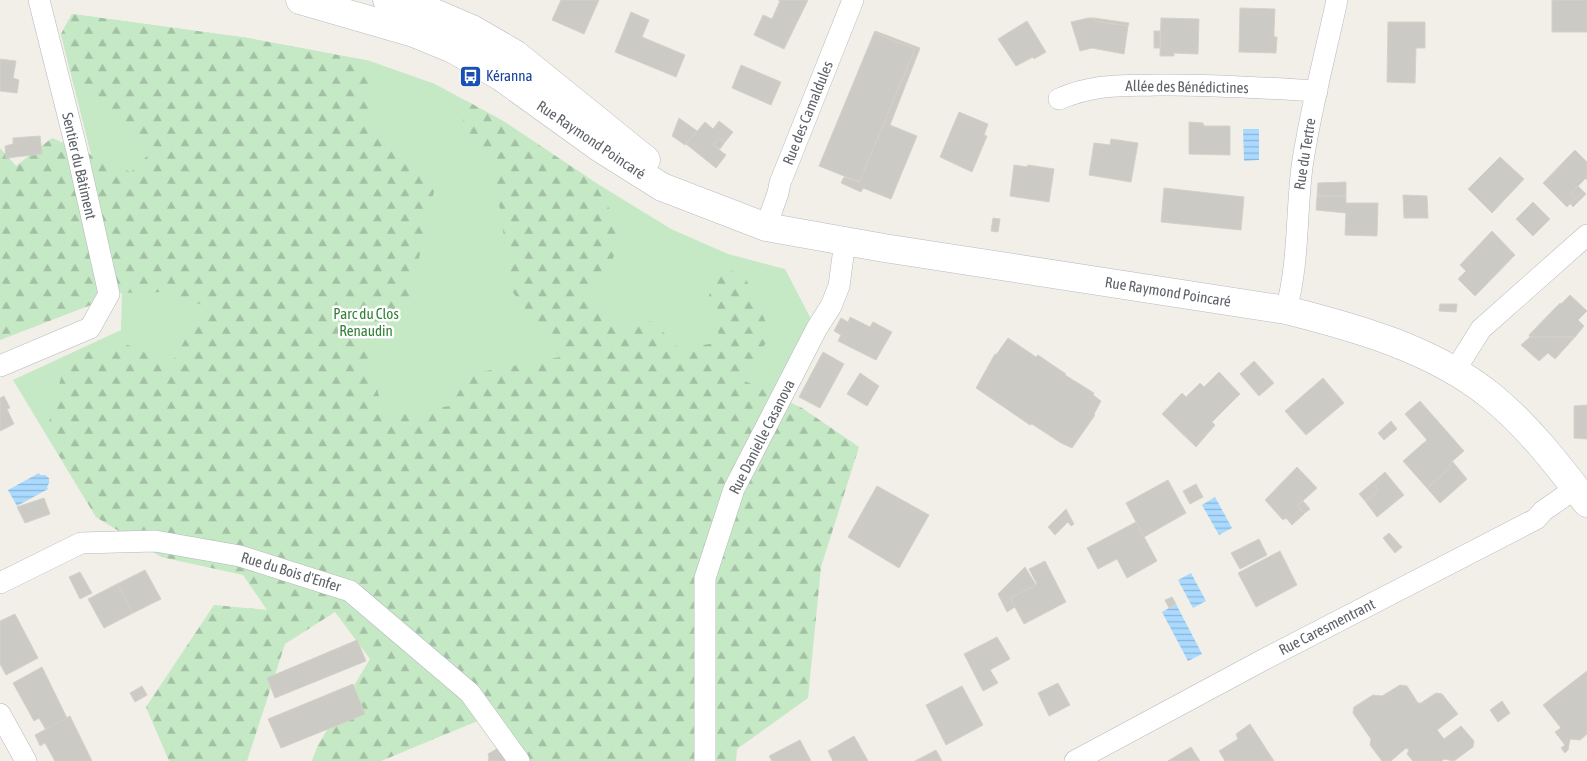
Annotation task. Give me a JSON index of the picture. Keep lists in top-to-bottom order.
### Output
{
  "streets": {
    "main road": ["Rue Raymond Poincaré"],
    "street": [
      "Allée des Bénédictines",
      "Rue des Camaldules",
      "Rue du Tertre",
      "Sentier du Bâtiment",
      "Rue Danielle Casanova",
      "Rue du Bois d'Enfer",
      "Rue Caresmentrant"
    ]
  },
  "crossings": [
    ["Allée des Bénédictines", "Rue du Tertre"],
    ["Rue des Camaldules", "Rue Raymond Poincaré"],
    ["Rue Raymond Poincaré", "Rue du Tertre"],
    ["Rue Raymond Poincaré", "Rue Danielle Casanova"],
    ["Rue Raymond Poincaré", "Rue Caresmentrant"]
  ],
  "parks": ["Parc du Clos Renaudin"],
  "places": {
    "bus stop": ["Kéranna"]
  }
}
